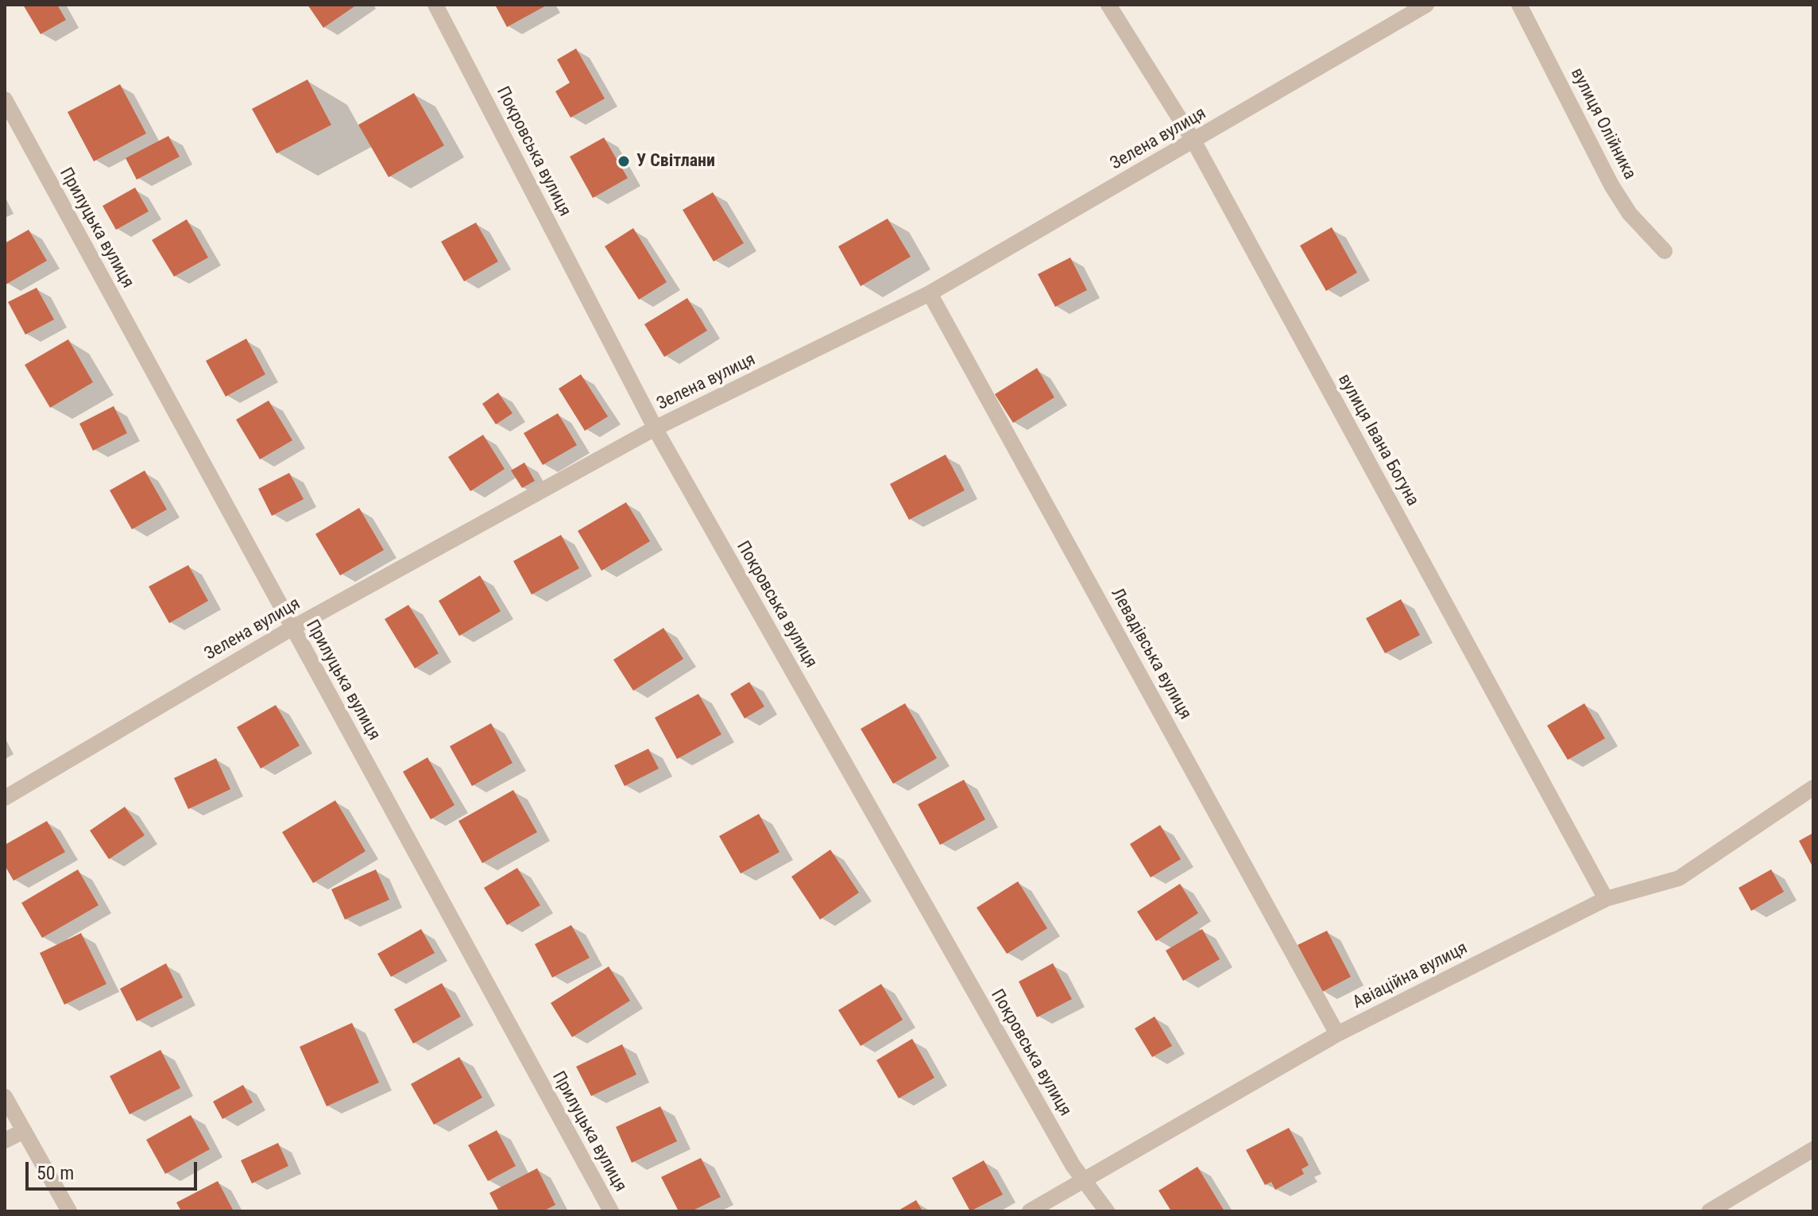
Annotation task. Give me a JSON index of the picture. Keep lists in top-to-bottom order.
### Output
{
  "streets": {
    "street": [
      "вулиця Олійника",
      "Зелена вулиця",
      "Покровська вулиця",
      "Прилуцька вулиця",
      "вулиця Івана Богуна",
      "Левадівська вулиця",
      "Авіаційна вулиця"
    ]
  },
  "crossings": [
    ["Зелена вулиця", "Покровська вулиця"],
    ["Зелена вулиця", "Прилуцька вулиця"],
    ["Зелена вулиця", "вулиця Івана Богуна"],
    ["Зелена вулиця", "Левадівська вулиця"],
    ["Покровська вулиця", "Авіаційна вулиця"],
    ["вулиця Івана Богуна", "Авіаційна вулиця"],
    ["Левадівська вулиця", "Авіаційна вулиця"]
  ],
  "places": ["У Світлани"],
  "scale_bar": "50 m"
}
